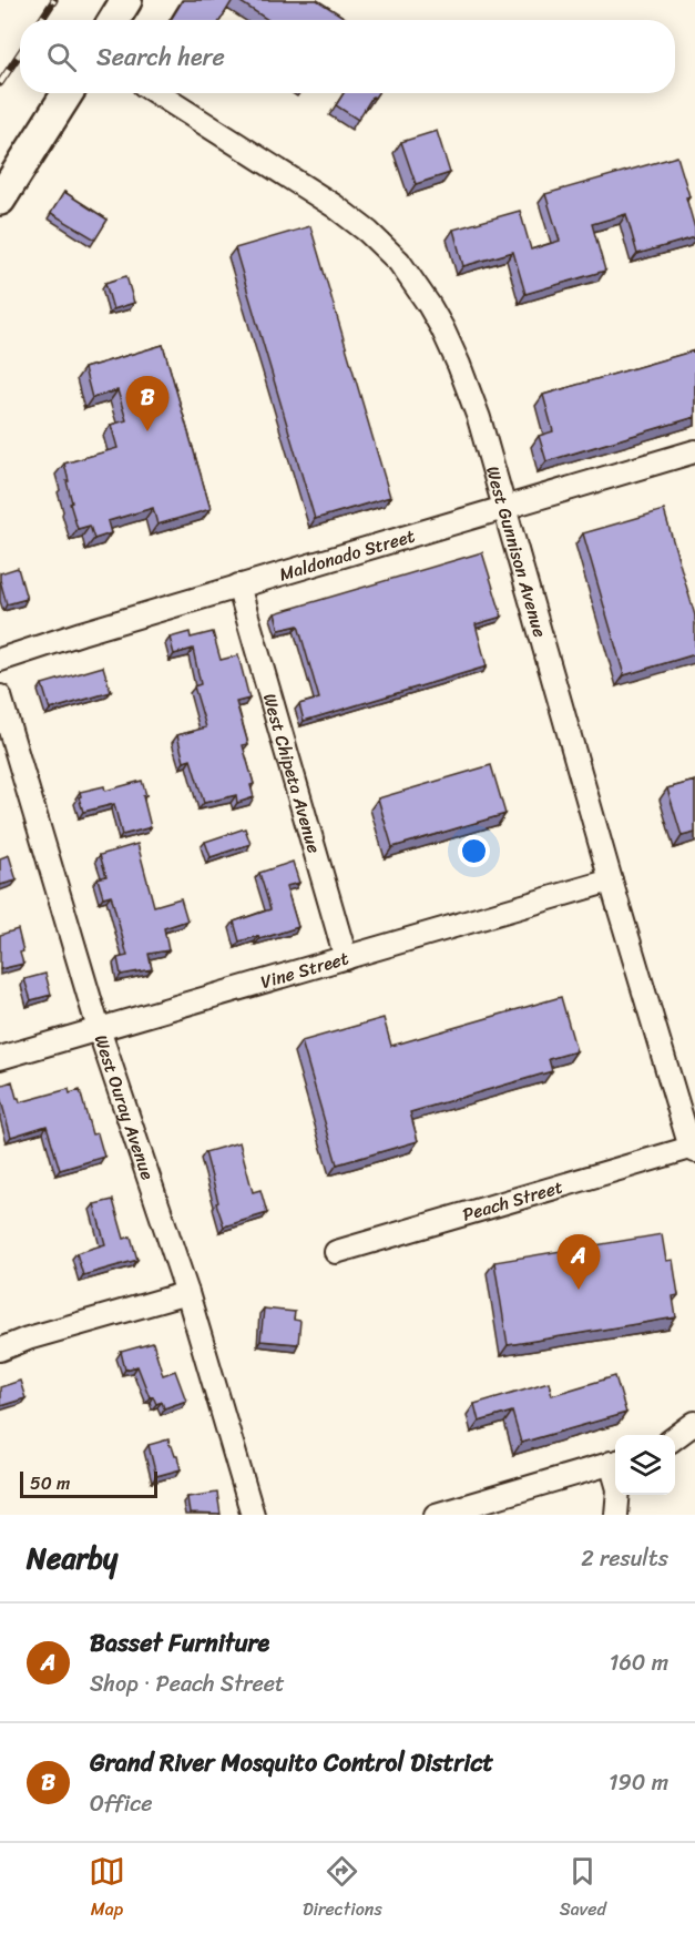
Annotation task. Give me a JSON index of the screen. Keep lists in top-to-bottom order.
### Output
{
  "streets": {
    "street": [
      "West Gunnison Avenue",
      "Maldonado Street",
      "West Chipeta Avenue",
      "Vine Street",
      "West Ouray Avenue",
      "Peach Street"
    ]
  },
  "crossings": [
    ["West Gunnison Avenue", "Maldonado Street"],
    ["West Gunnison Avenue", "Vine Street"],
    ["West Gunnison Avenue", "Peach Street"],
    ["Maldonado Street", "West Chipeta Avenue"],
    ["West Chipeta Avenue", "Vine Street"],
    ["Vine Street", "West Ouray Avenue"]
  ],
  "scale_bar": "50 m",
  "page": {
    "search": "Search here",
    "pins": ["B", "A"],
    "scale": "50 m",
    "heading": ["Nearby", "2 results"],
    "list": [
      {
        "mark": "A",
        "name": "Basset Furniture",
        "note": "Shop · Peach Street",
        "value": "160 m"
      },
      {
        "mark": "B",
        "name": "Grand River Mosquito Control District",
        "note": "Office",
        "value": "190 m"
      }
    ],
    "nav": ["Map", "Directions", "Saved"]
  }
}
